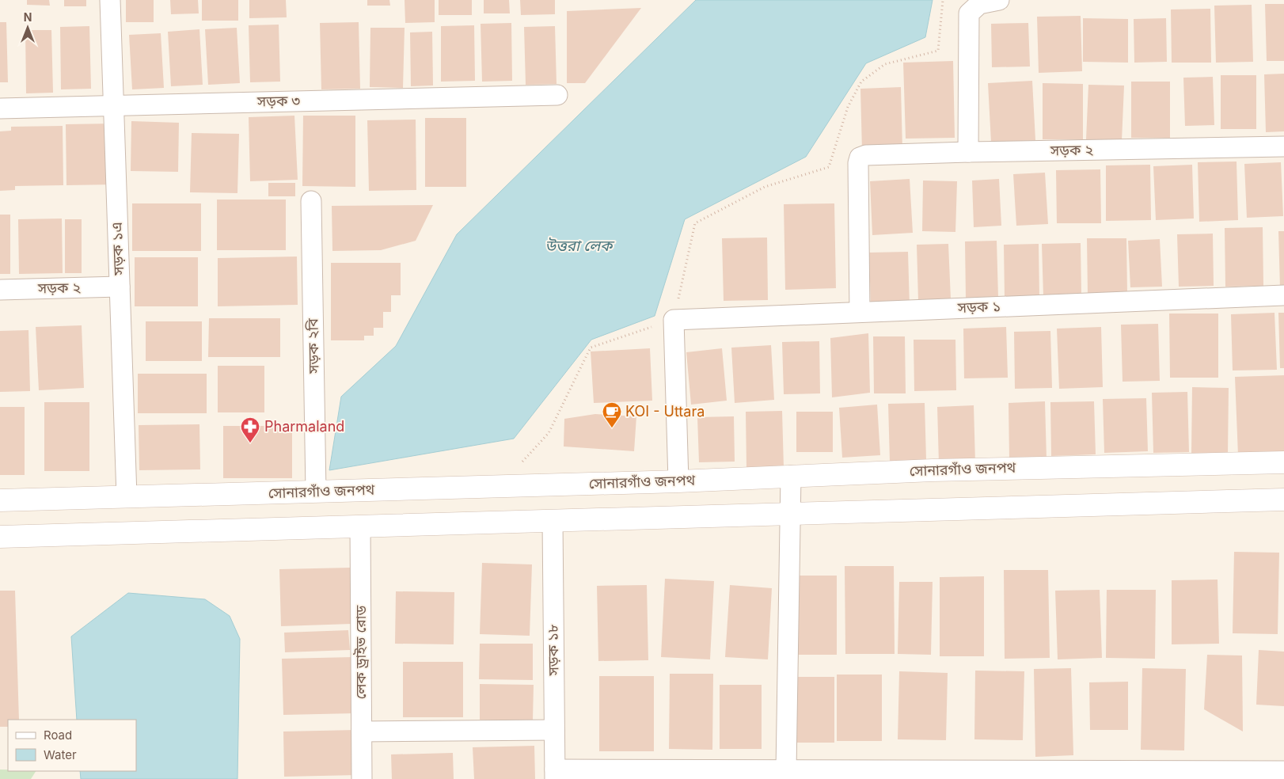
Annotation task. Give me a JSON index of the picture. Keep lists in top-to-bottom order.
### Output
{
  "streets": {
    "main road": ["সোনারগাঁও জনপথ"],
    "street": [
      "সড়ক ৩",
      "সড়ক ২",
      "সড়ক ১এ",
      "সড়ক ১",
      "সড়ক ২বি",
      "সড়ক ১৮",
      "লেক ড্রাইভ রোড"
    ]
  },
  "crossings": [
    ["সড়ক ৩", "সড়ক ১এ"],
    ["সড়ক ২", "সড়ক ১এ"],
    ["সড়ক ২", "সড়ক ১"],
    ["সড়ক ১এ", "সোনারগাঁও জনপথ"],
    ["সড়ক ২বি", "সোনারগাঁও জনপথ"]
  ],
  "water": ["উত্তরা লেক"],
  "places": {
    "cafe": ["KOI - Uttara"],
    "pharmacy": ["Pharmaland"]
  },
  "legend": ["Road", "Water"],
  "north": "top"
}
